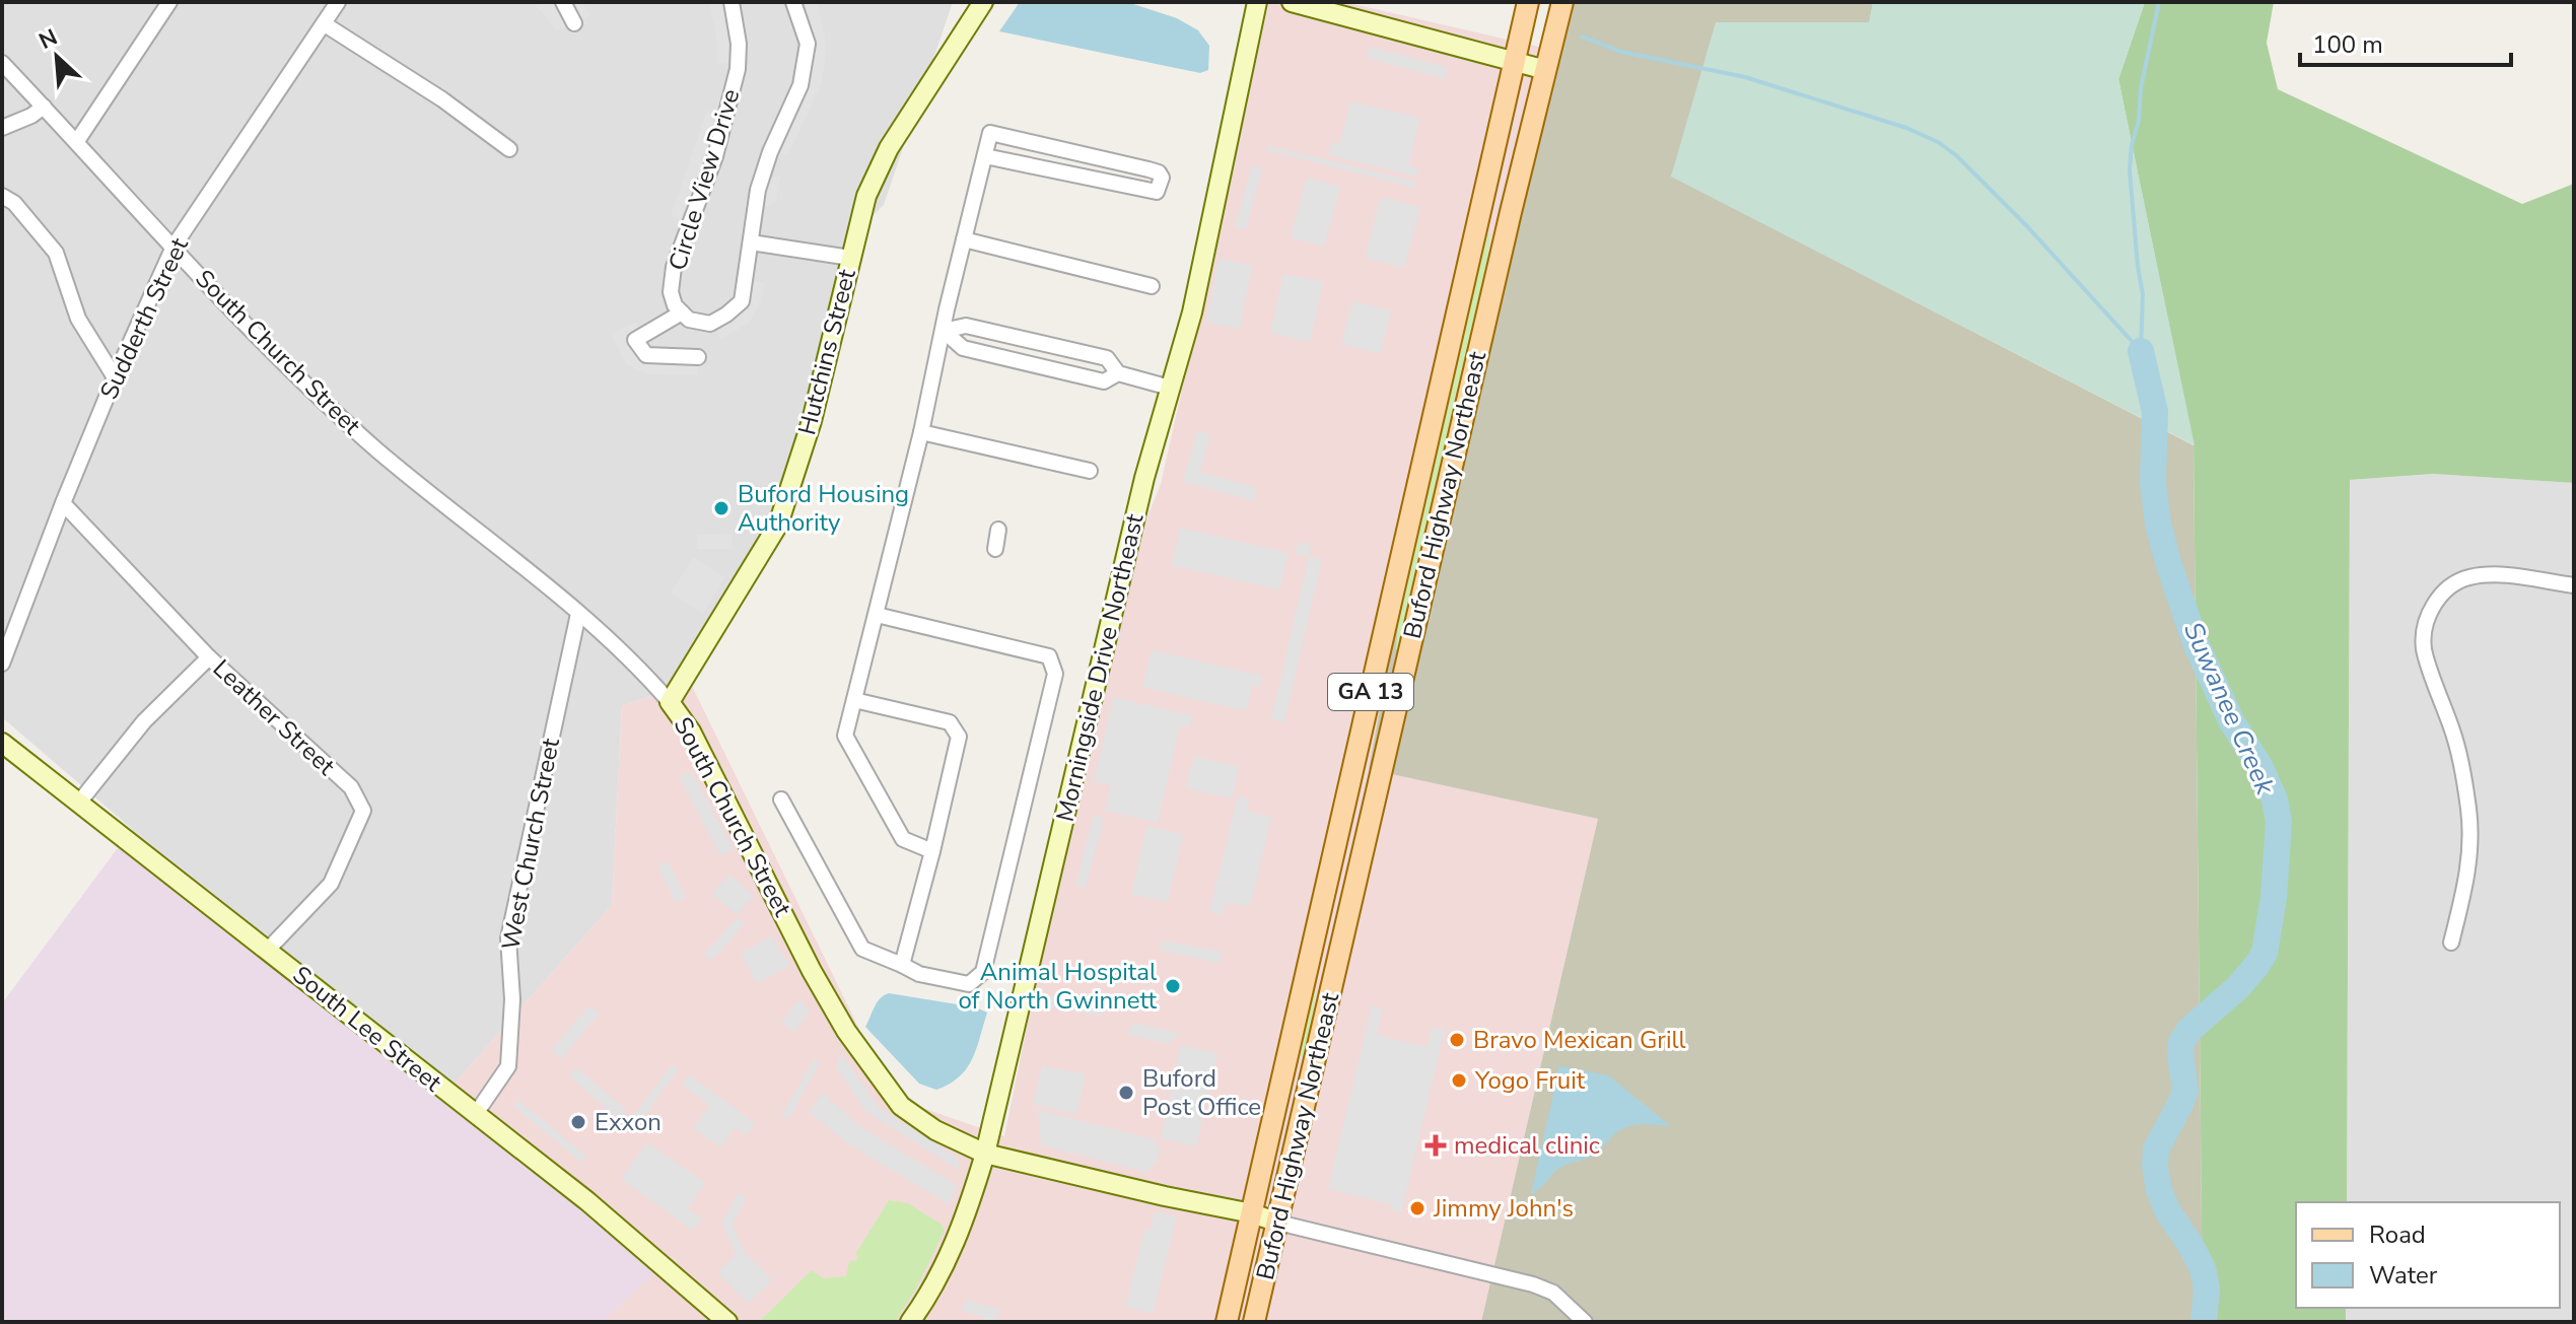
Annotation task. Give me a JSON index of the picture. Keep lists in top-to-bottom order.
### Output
{
  "streets": {
    "main road": ["Buford Highway Northeast", "GA 13"],
    "street": [
      "Circle View Drive",
      "Sudderth Street",
      "South Church Street",
      "Hutchins Street",
      "Morningside Drive Northeast",
      "Leather Street",
      "West Church Street",
      "South Lee Street"
    ]
  },
  "crossings": [
    ["Sudderth Street", "South Church Street"],
    ["Sudderth Street", "Leather Street"],
    ["South Church Street", "Hutchins Street"],
    ["South Church Street", "Buford Highway Northeast"],
    ["South Church Street", "Morningside Drive Northeast"],
    ["South Church Street", "West Church Street"],
    ["Leather Street", "South Lee Street"],
    ["West Church Street", "South Lee Street"]
  ],
  "water": ["Suwanee Creek"],
  "places": {
    "other": [
      "Buford Housing Authority",
      "Animal Hospital of North Gwinnett",
      "Bravo Mexican Grill",
      "Yogo Fruit",
      "Buford Post Office",
      "Exxon",
      "Jimmy John's"
    ],
    "health": ["medical clinic"]
  },
  "legend": ["Road", "Water"],
  "scale_bar": "100 m",
  "north": "top left"
}
